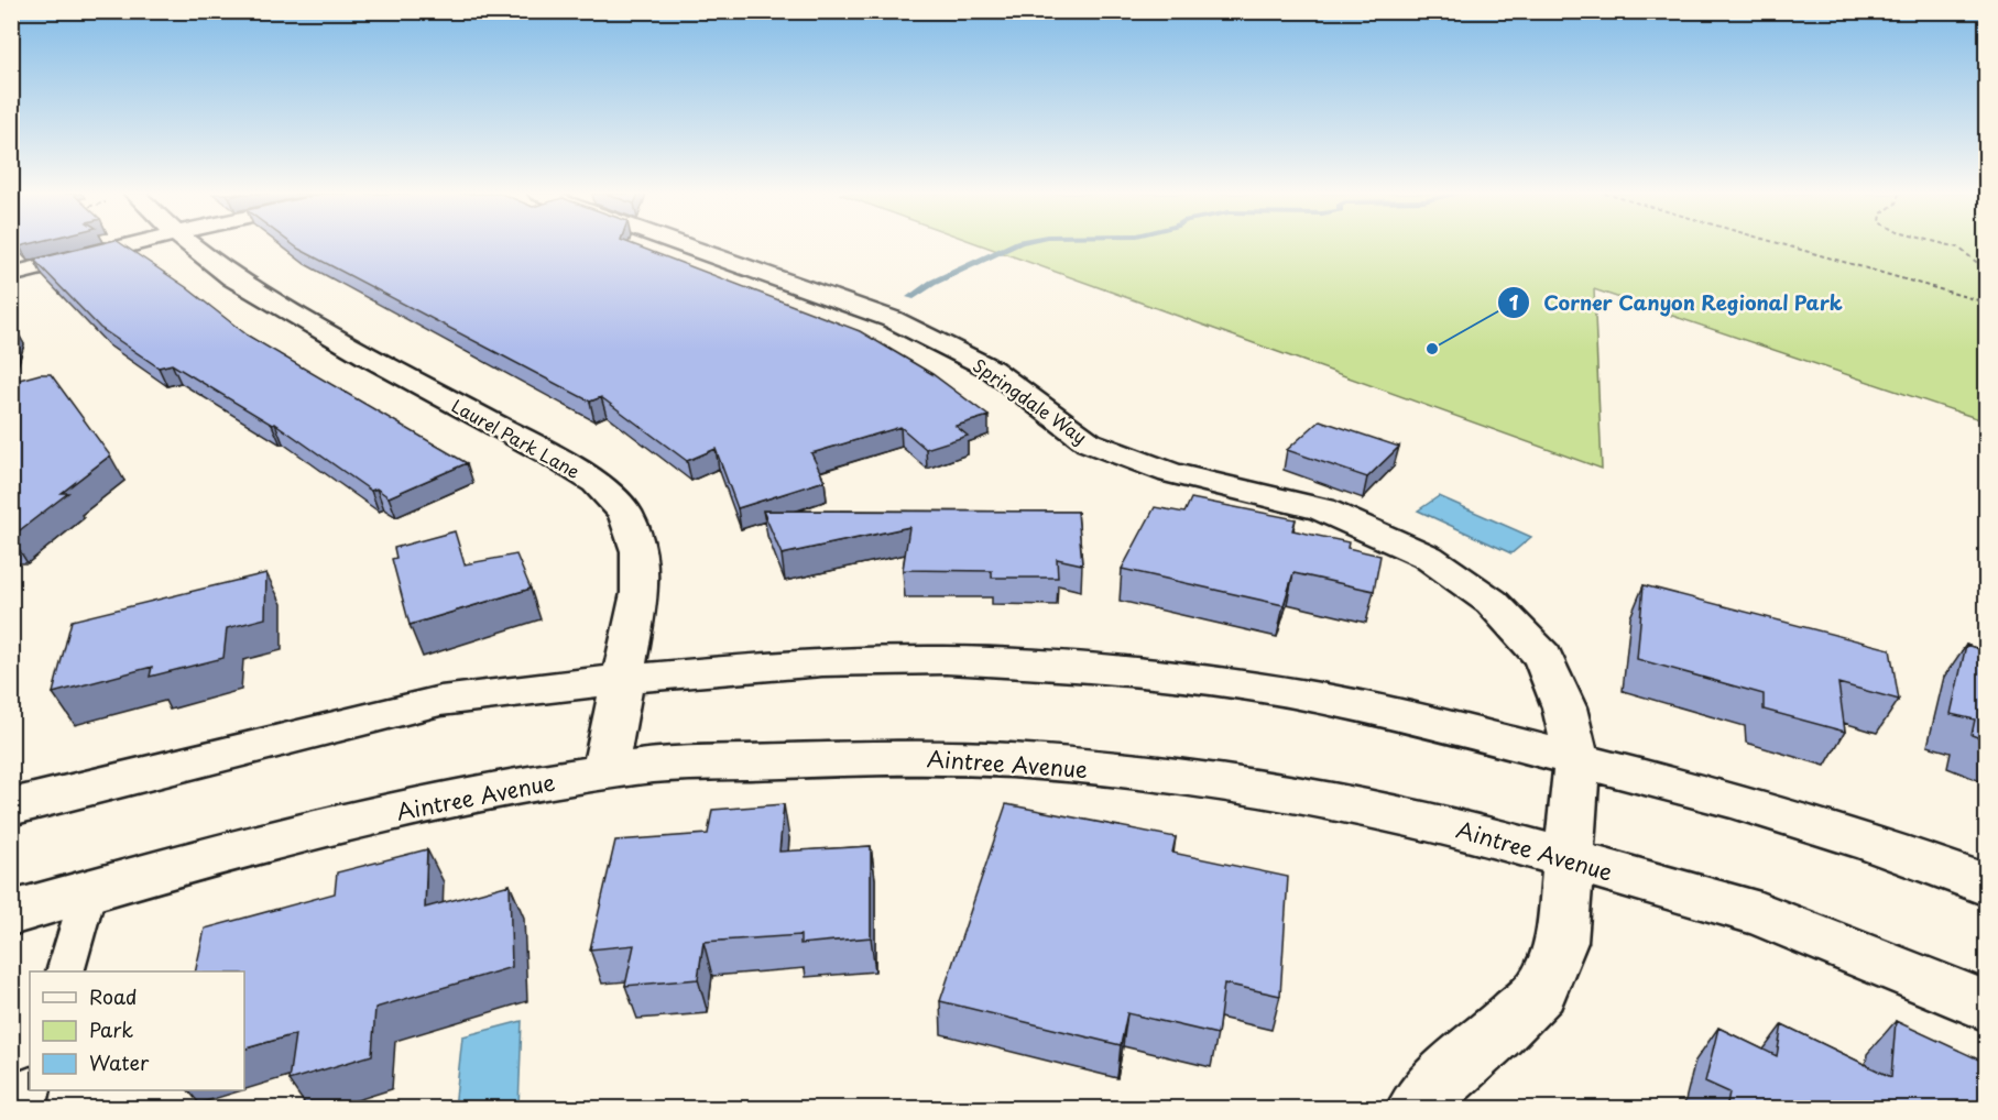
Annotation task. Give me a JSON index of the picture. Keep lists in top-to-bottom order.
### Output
{
  "streets": {
    "street": ["Springdale Way", "Laurel Park Lane", "Aintree Avenue"]
  },
  "crossings": [
    ["Springdale Way", "Aintree Avenue"],
    ["Laurel Park Lane", "Aintree Avenue"]
  ],
  "places": ["Corner Canyon Regional Park"],
  "legend": ["Road", "Park", "Water"]
}
